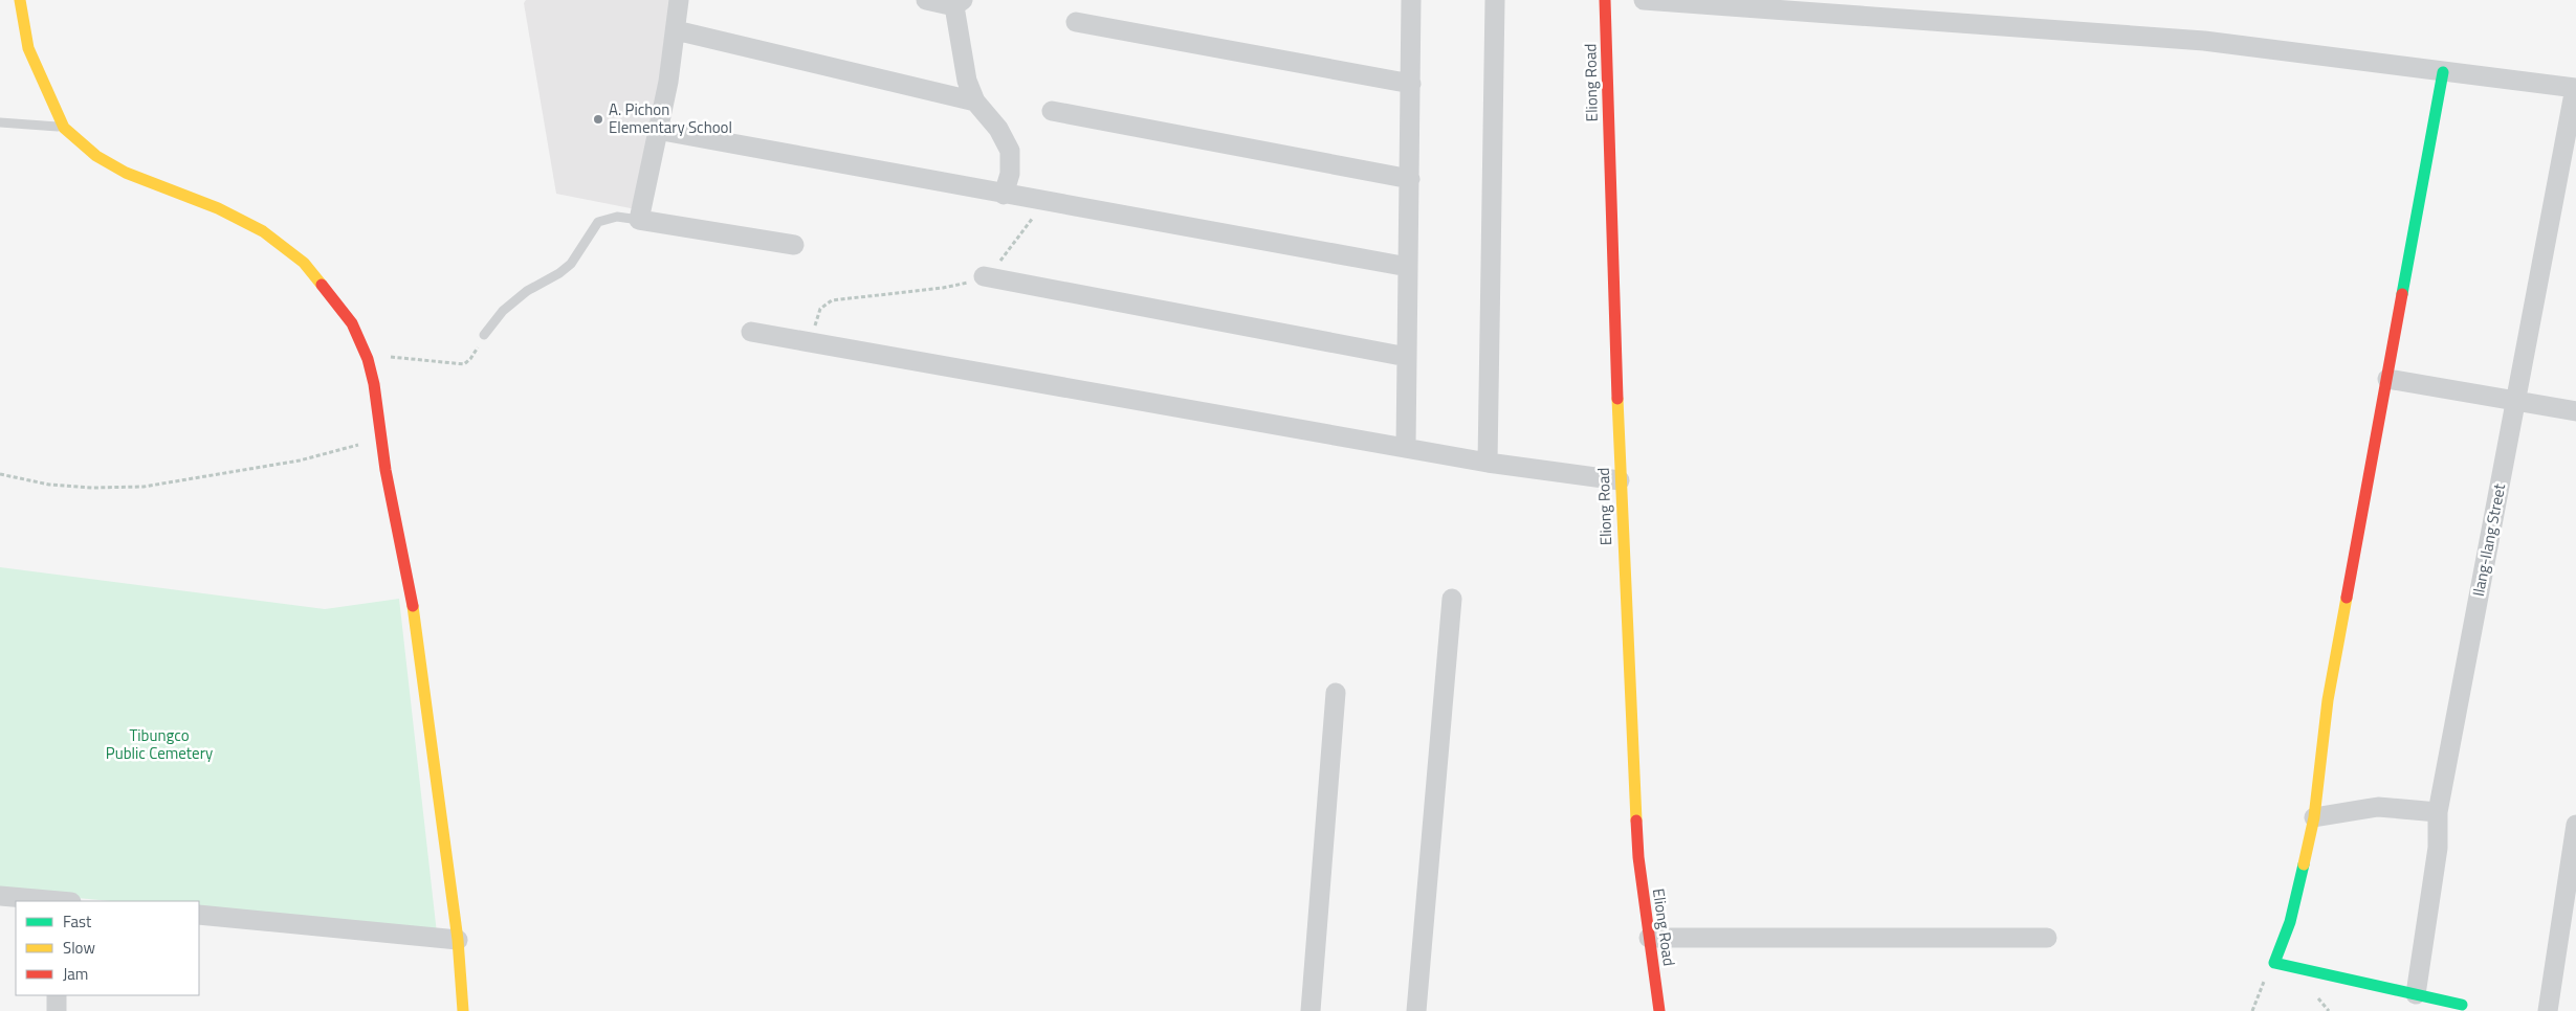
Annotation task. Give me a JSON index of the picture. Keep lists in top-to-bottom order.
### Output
{
  "streets": {
    "street": ["Eliong Road", "Ilang-Ilang Street"]
  },
  "parks": ["Tibungco Public Cemetery"],
  "places": ["A. Pichon Elementary School"],
  "legend": ["Fast", "Slow", "Jam"]
}
